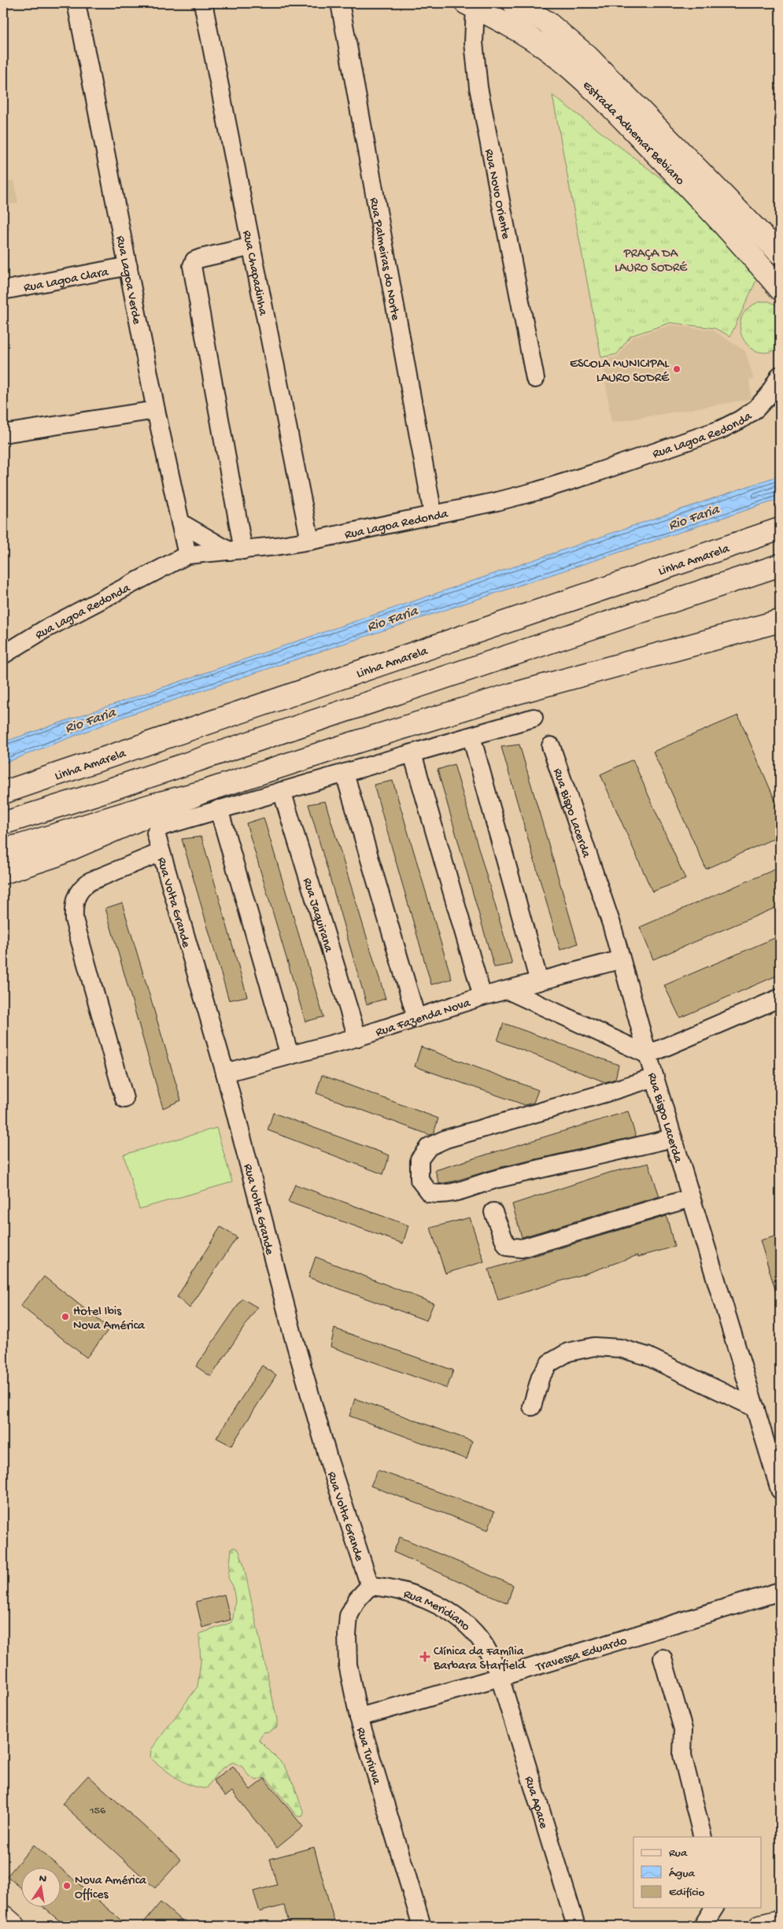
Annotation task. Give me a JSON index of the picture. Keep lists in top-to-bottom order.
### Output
{
  "streets": {
    "main road": ["Estrada Adhemar Bebiano", "Linha Amarela"],
    "street": [
      "Rua Novo Oriente",
      "Rua Palmeiras do Norte",
      "Rua Chapadinha",
      "Rua Lagoa Clara",
      "Rua Lagoa Verde",
      "Rua Lagoa Redonda",
      "Rua Bispo Lacerda",
      "Rua Volta Grande",
      "Rua Jaquirana",
      "Rua Fazenda Nova",
      "Rua Meridiano",
      "Travessa Eduardo",
      "Rua Turiuva",
      "Rua Apace"
    ]
  },
  "crossings": [
    ["Estrada Adhemar Bebiano", "Rua Novo Oriente"],
    ["Rua Palmeiras do Norte", "Rua Lagoa Redonda"],
    ["Rua Chapadinha", "Rua Lagoa Redonda"],
    ["Rua Lagoa Clara", "Rua Lagoa Verde"],
    ["Rua Lagoa Verde", "Rua Lagoa Redonda"],
    ["Rua Bispo Lacerda", "Rua Fazenda Nova"],
    ["Rua Volta Grande", "Rua Fazenda Nova"],
    ["Rua Volta Grande", "Rua Meridiano"],
    ["Rua Volta Grande", "Rua Turiuva"],
    ["Rua Jaquirana", "Rua Fazenda Nova"],
    ["Rua Meridiano", "Travessa Eduardo"],
    ["Rua Meridiano", "Rua Turiuva"],
    ["Rua Meridiano", "Rua Apace"],
    ["Travessa Eduardo", "Rua Turiuva"],
    ["Travessa Eduardo", "Rua Apace"]
  ],
  "water": ["Rio Faria"],
  "parks": ["PRAÇA DA LAURO SODRÉ"],
  "places": {
    "other": ["ESCOLA MUNICIPAL LAURO SODRÉ", "Hotel Ibis Nova América", "Nova América Offices"],
    "health": ["Clínica da Família Barbara Starfield"]
  },
  "house_numbers": ["156"],
  "legend": ["Rua", "Água", "Edifício"],
  "north": "top"
}
